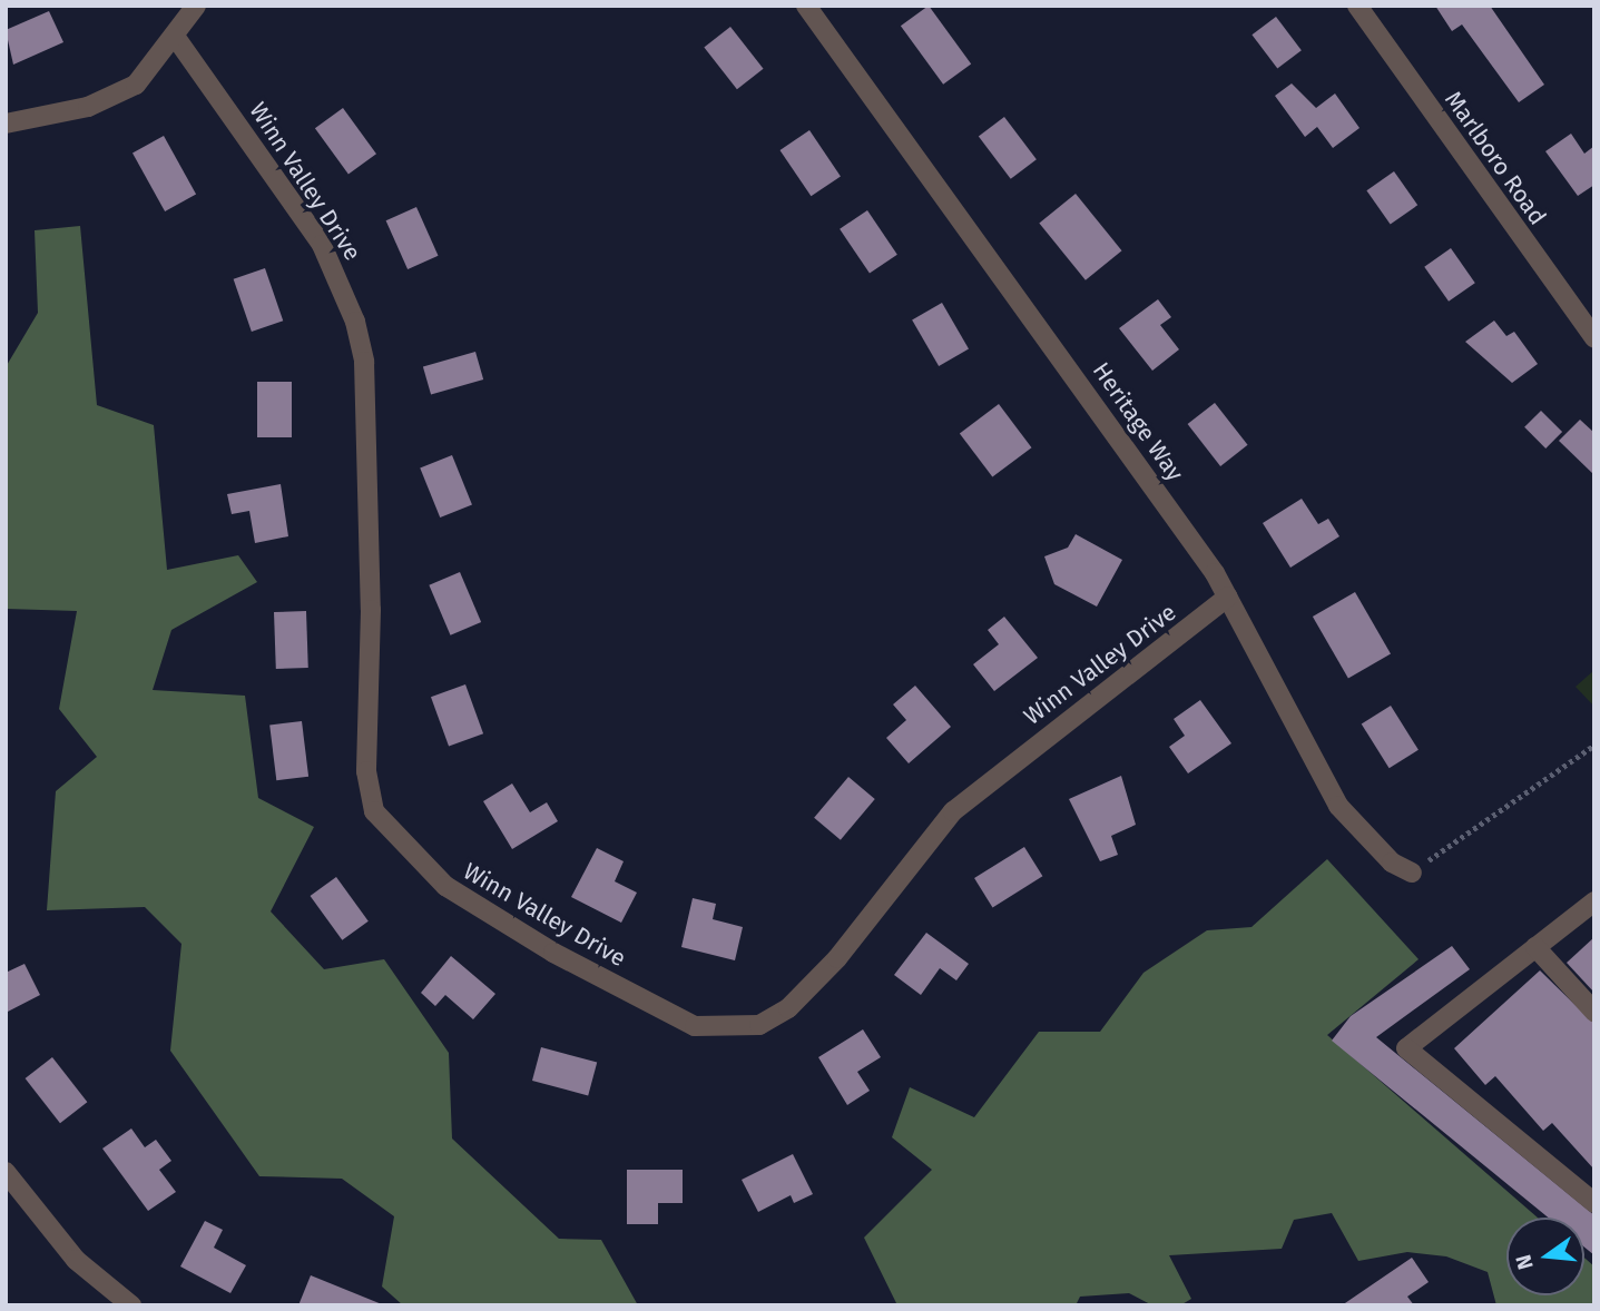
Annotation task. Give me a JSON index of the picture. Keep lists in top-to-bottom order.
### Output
{
  "streets": {
    "street": ["Marlboro Road", "Winn Valley Drive", "Heritage Way"]
  },
  "crossings": [
    ["Winn Valley Drive", "Heritage Way"]
  ],
  "north": "left"
}
